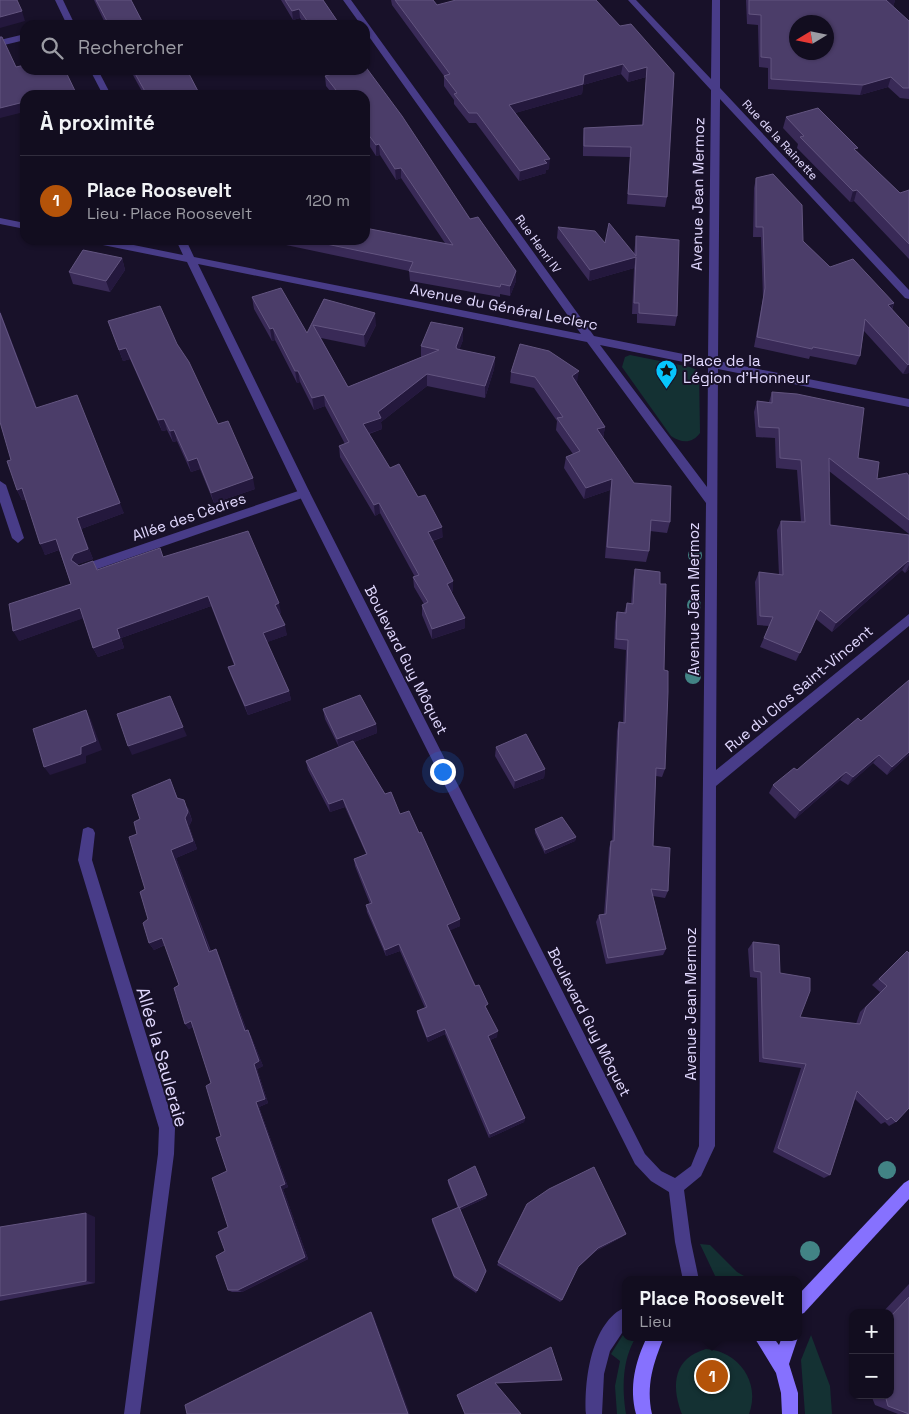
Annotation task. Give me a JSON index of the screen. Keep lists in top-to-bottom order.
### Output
{
  "streets": {
    "street": [
      "Rue de la Rainette",
      "Avenue Jean Mermoz",
      "Rue Henri IV",
      "Avenue du Général Leclerc",
      "Allée des Cèdres",
      "Boulevard Guy Môquet",
      "Rue du Clos Saint-Vincent",
      "Allée la Sauleraie"
    ]
  },
  "crossings": [
    ["Rue de la Rainette", "Avenue Jean Mermoz"],
    ["Avenue Jean Mermoz", "Rue Henri IV"],
    ["Avenue Jean Mermoz", "Avenue du Général Leclerc"],
    ["Avenue Jean Mermoz", "Boulevard Guy Môquet"],
    ["Avenue Jean Mermoz", "Rue du Clos Saint-Vincent"],
    ["Rue Henri IV", "Avenue du Général Leclerc"],
    ["Avenue du Général Leclerc", "Boulevard Guy Môquet"],
    ["Allée des Cèdres", "Boulevard Guy Môquet"]
  ],
  "places": {
    "place": ["Place de la Légion d'Honneur"]
  },
  "north": "left",
  "page": {
    "search": "Rechercher",
    "heading": "À proximité",
    "list": [
      {
        "mark": "1",
        "name": "Place Roosevelt",
        "note": "Lieu · Place Roosevelt",
        "value": "120 m"
      }
    ],
    "popup": ["Place Roosevelt", "Lieu"],
    "map_buttons": ["+", "−"],
    "pins": "1"
  }
}
